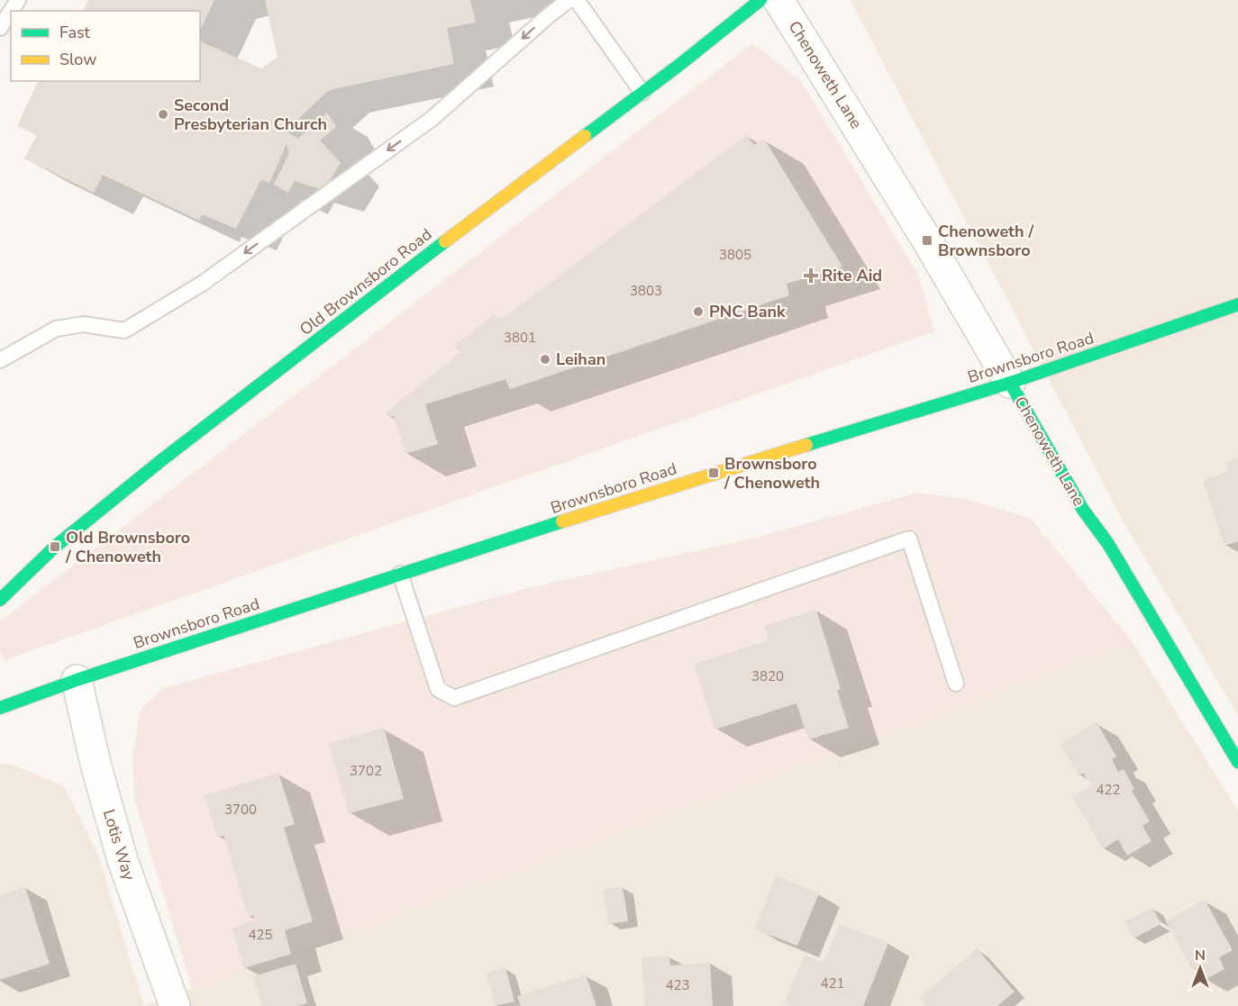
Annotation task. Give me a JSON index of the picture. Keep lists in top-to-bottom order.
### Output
{
  "streets": {
    "main road": ["Chenoweth Lane", "Old Brownsboro Road", "Brownsboro Road"],
    "street": ["Lotis Way"]
  },
  "crossings": [
    ["Chenoweth Lane", "Brownsboro Road"],
    ["Brownsboro Road", "Lotis Way"]
  ],
  "places": {
    "other": ["Second Presbyterian Church", "PNC Bank", "Leihan"],
    "transit": ["Chenoweth / Brownsboro", "Brownsboro / Chenoweth", "Old Brownsboro / Chenoweth"],
    "health": ["Rite Aid"]
  },
  "house_numbers": [
    "3805",
    "3803",
    "3801",
    "3820",
    "3702",
    "422",
    "3700",
    "425",
    "421",
    "423"
  ],
  "legend": ["Fast", "Slow"],
  "north": "top"
}
